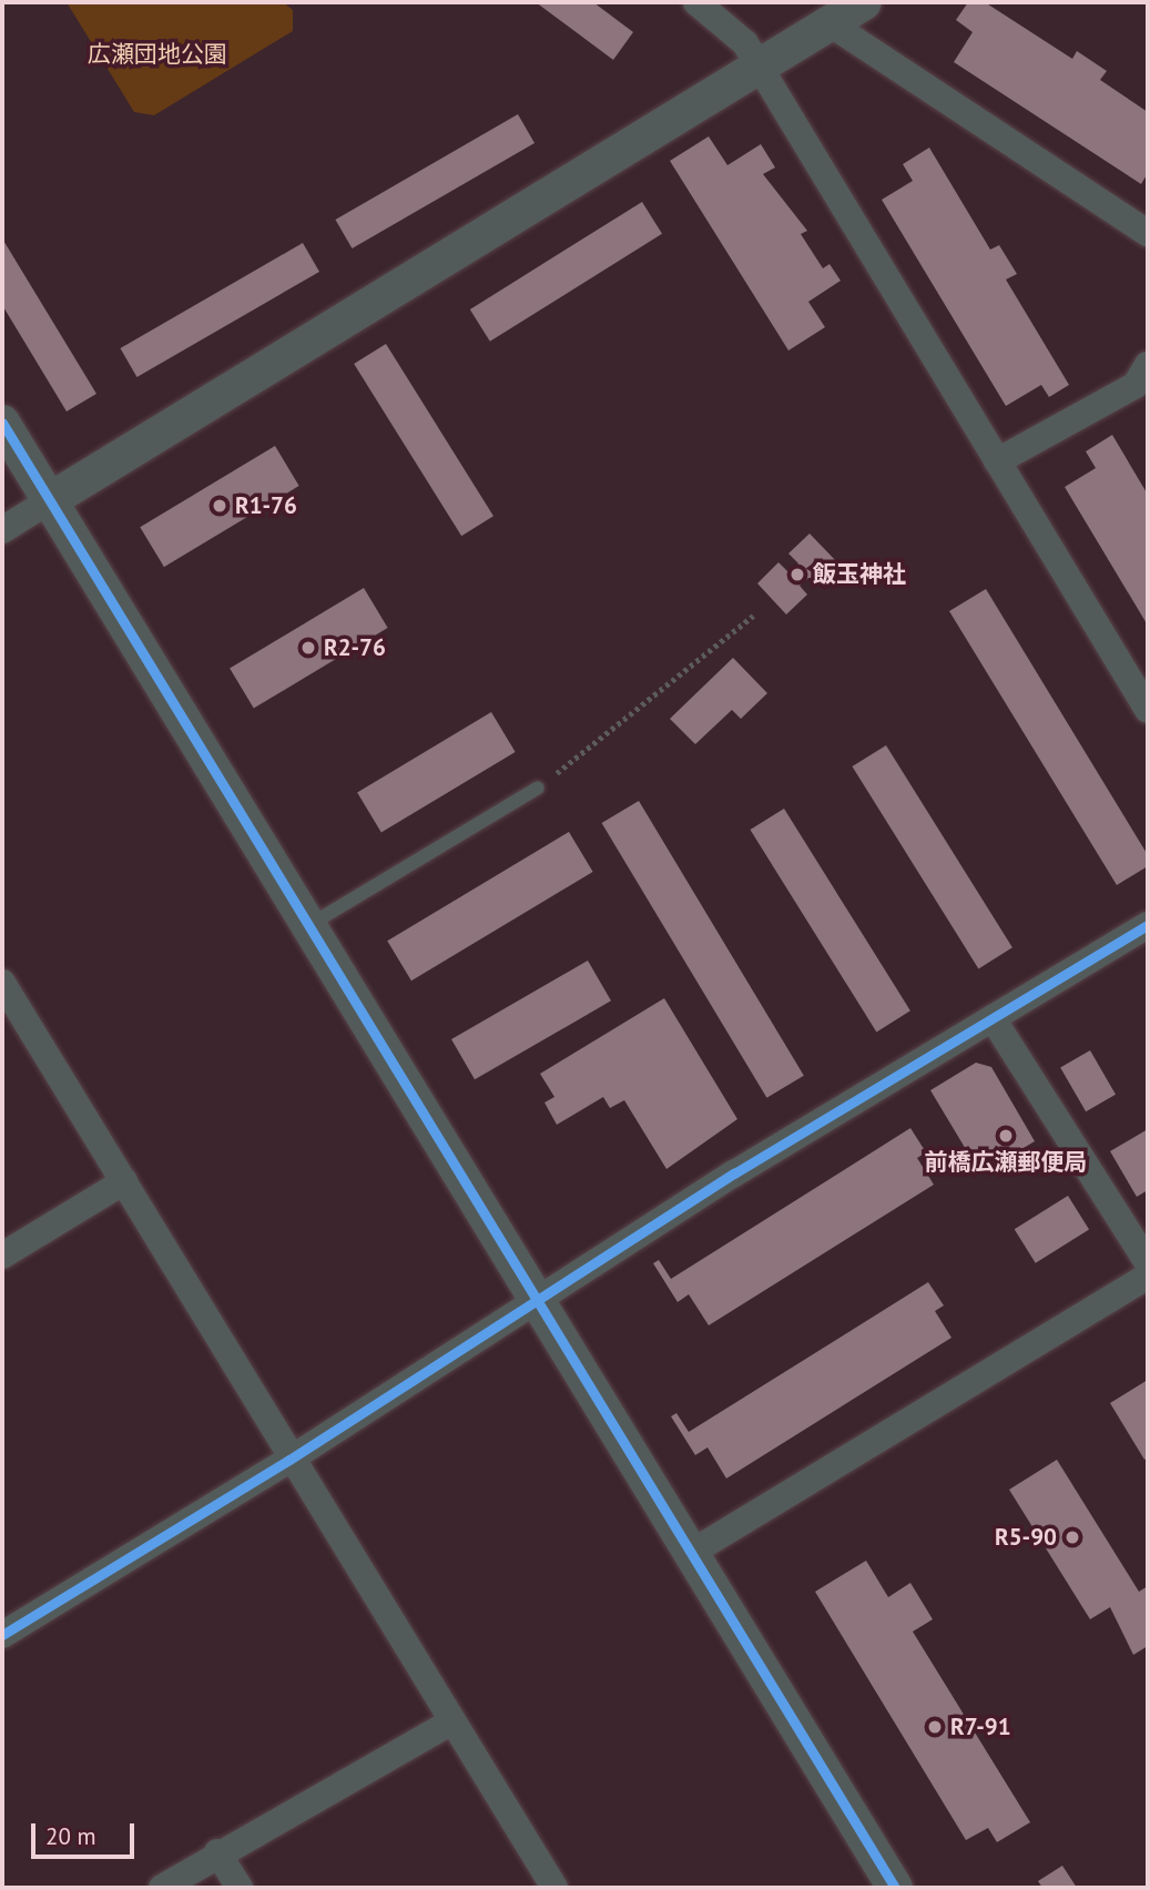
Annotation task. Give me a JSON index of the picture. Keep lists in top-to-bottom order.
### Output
{
  "parks": ["広瀬団地公園"],
  "places": [
    "R1-76",
    "飯玉神社",
    "R2-76",
    "前橋広瀬郵便局",
    "R5-90",
    "R7-91"
  ],
  "scale_bar": "20 m"
}
